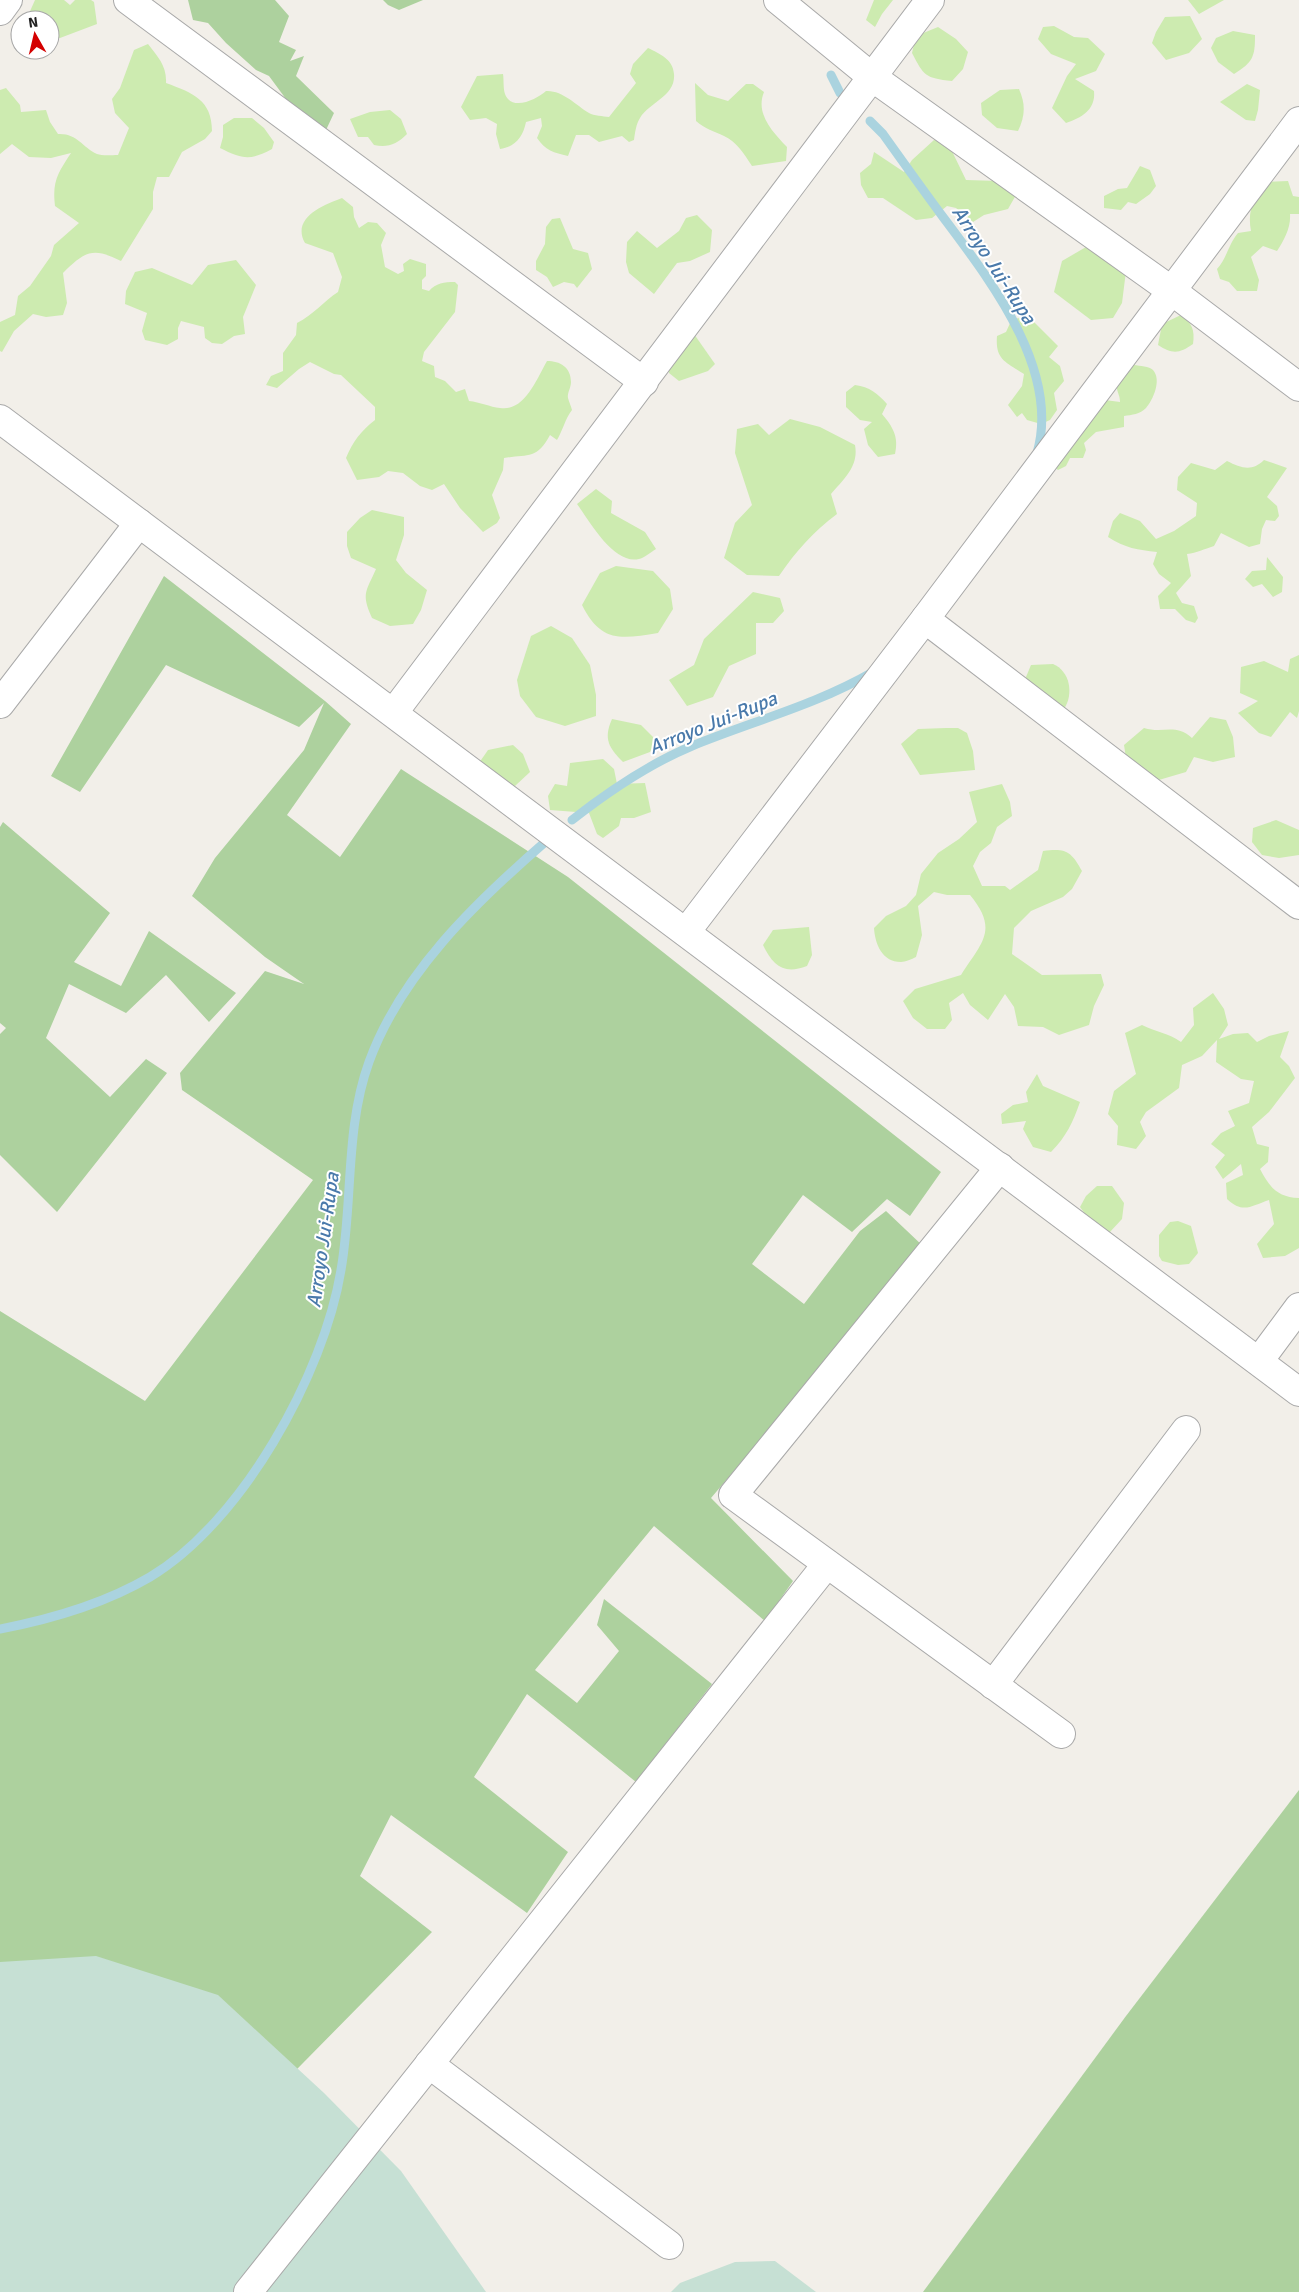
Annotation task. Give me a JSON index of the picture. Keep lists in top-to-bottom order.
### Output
{
  "water": ["Arroyo Jui-Rupa"],
  "north": "top"
}
